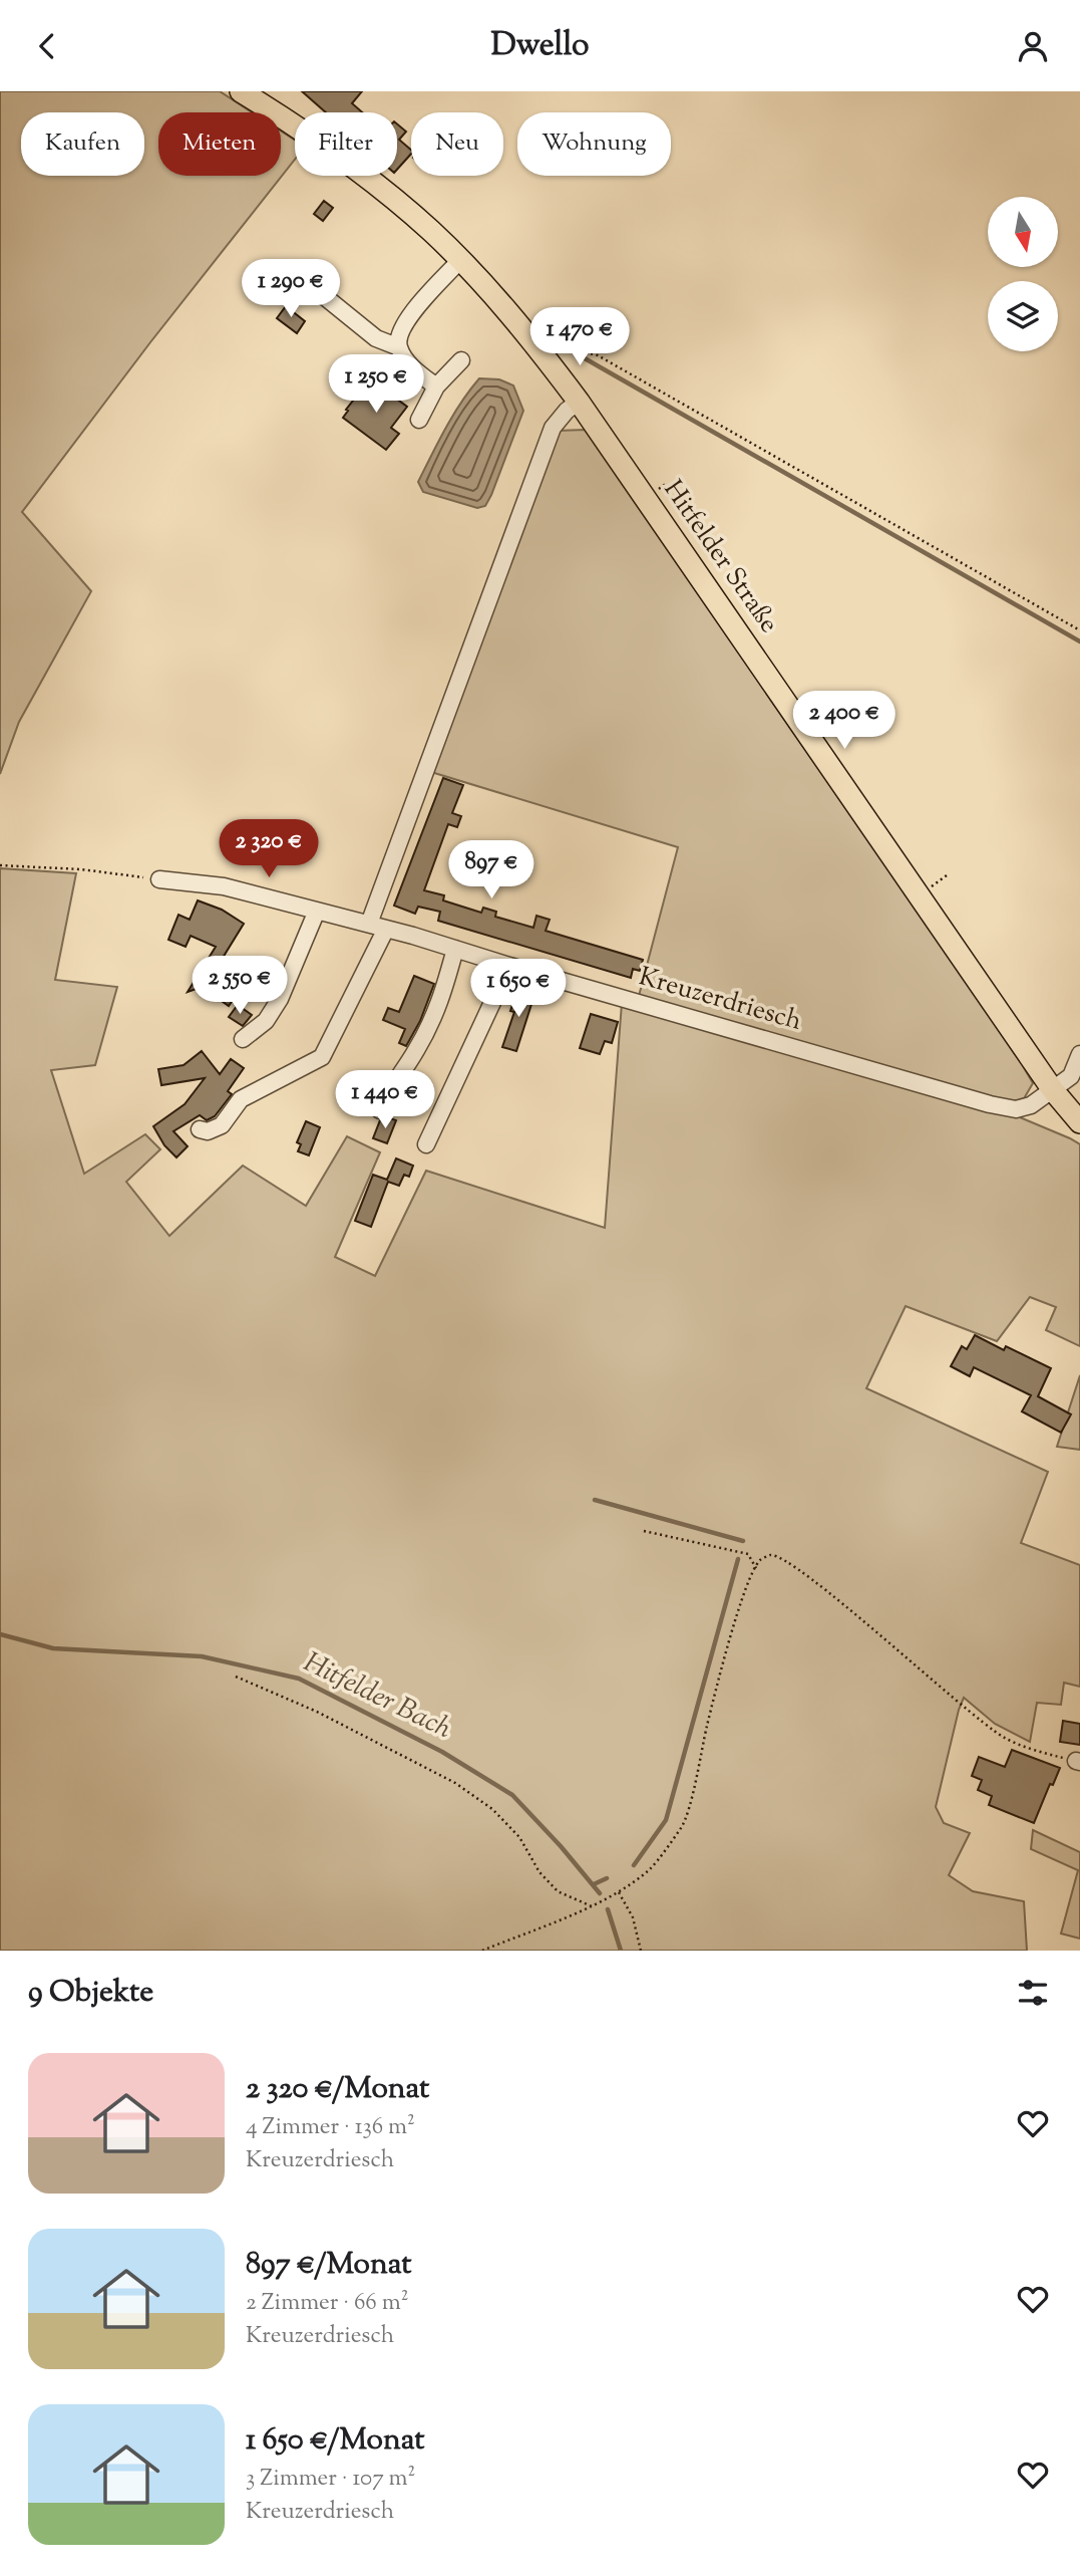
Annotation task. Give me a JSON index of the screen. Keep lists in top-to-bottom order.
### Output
{
  "streets": {
    "main road": ["Hitfelder Straße"],
    "street": ["Kreuzerdriesch"]
  },
  "crossings": [
    ["Hitfelder Straße", "Kreuzerdriesch"]
  ],
  "water": ["Hitfelder Bach"],
  "north": "bottom",
  "page": {
    "header": "Dwello",
    "chip": [
      "Kaufen",
      "Mieten",
      "Filter",
      "Neu",
      "Wohnung"
    ],
    "price": [
      "1 290 €",
      "1 470 €",
      "1 250 €",
      "2 400 €",
      "2 320 €",
      "897 €",
      "2 550 €",
      "1 650 €",
      "1 440 €"
    ],
    "heading": "9 Objekte",
    "list": [
      {
        "name": "2 320 €/Monat",
        "note": "4 Zimmer · 136 m² · Kreuzerdriesch"
      },
      {
        "name": "897 €/Monat",
        "note": "2 Zimmer · 66 m² · Kreuzerdriesch"
      },
      {
        "name": "1 650 €/Monat",
        "note": "3 Zimmer · 107 m² · Kreuzerdriesch"
      }
    ]
  }
}
